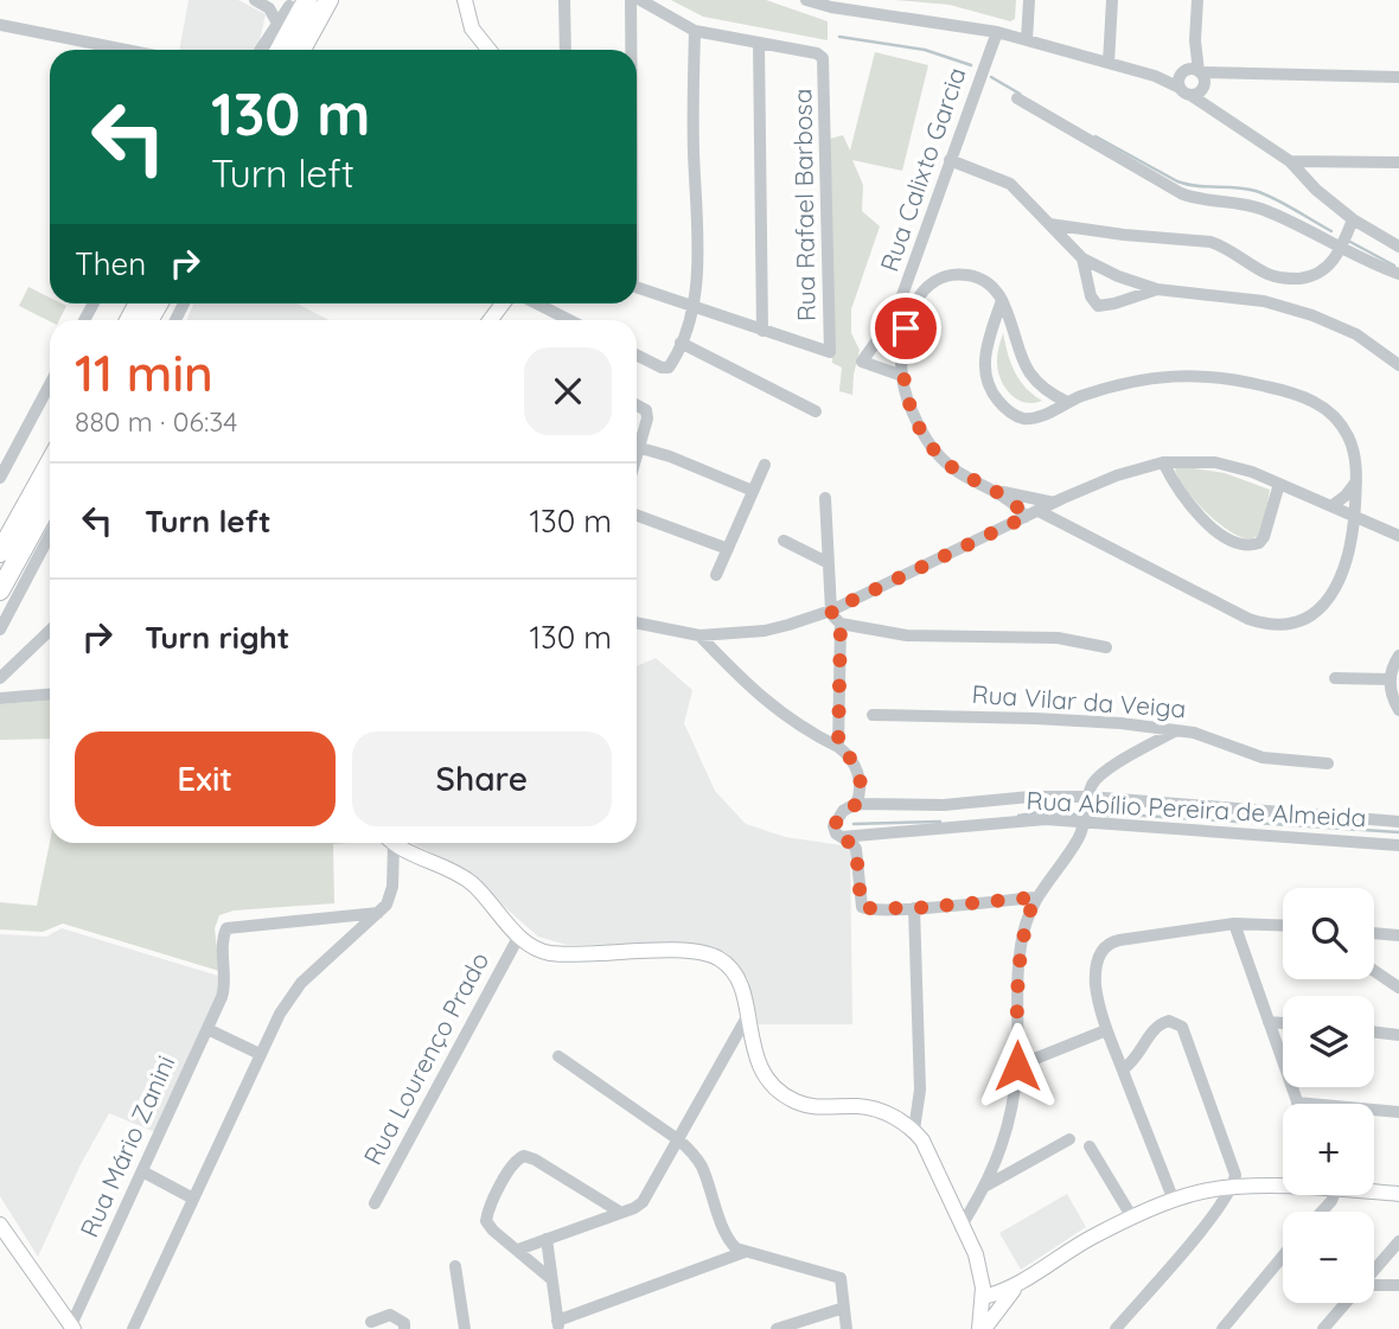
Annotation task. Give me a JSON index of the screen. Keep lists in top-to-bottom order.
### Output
{
  "streets": {
    "street": [
      "Rua Calixto Garcia",
      "Rua Rafael Barbosa",
      "Rua Vilar da Veiga",
      "Rua Abílio Pereira de Almeida",
      "Rua Lourenço Prado",
      "Rua Mário Zanini"
    ]
  },
  "page": {
    "turn": ["130 m", "Turn left"],
    "then": "Then",
    "heading": ["11 min", "880 m · 06:34"],
    "list": [
      {
        "name": "Turn left",
        "value": "130 m"
      },
      {
        "name": "Turn right",
        "value": "130 m"
      }
    ],
    "buttons": ["Exit", "Share"],
    "map_buttons": ["+", "−"]
  }
}
